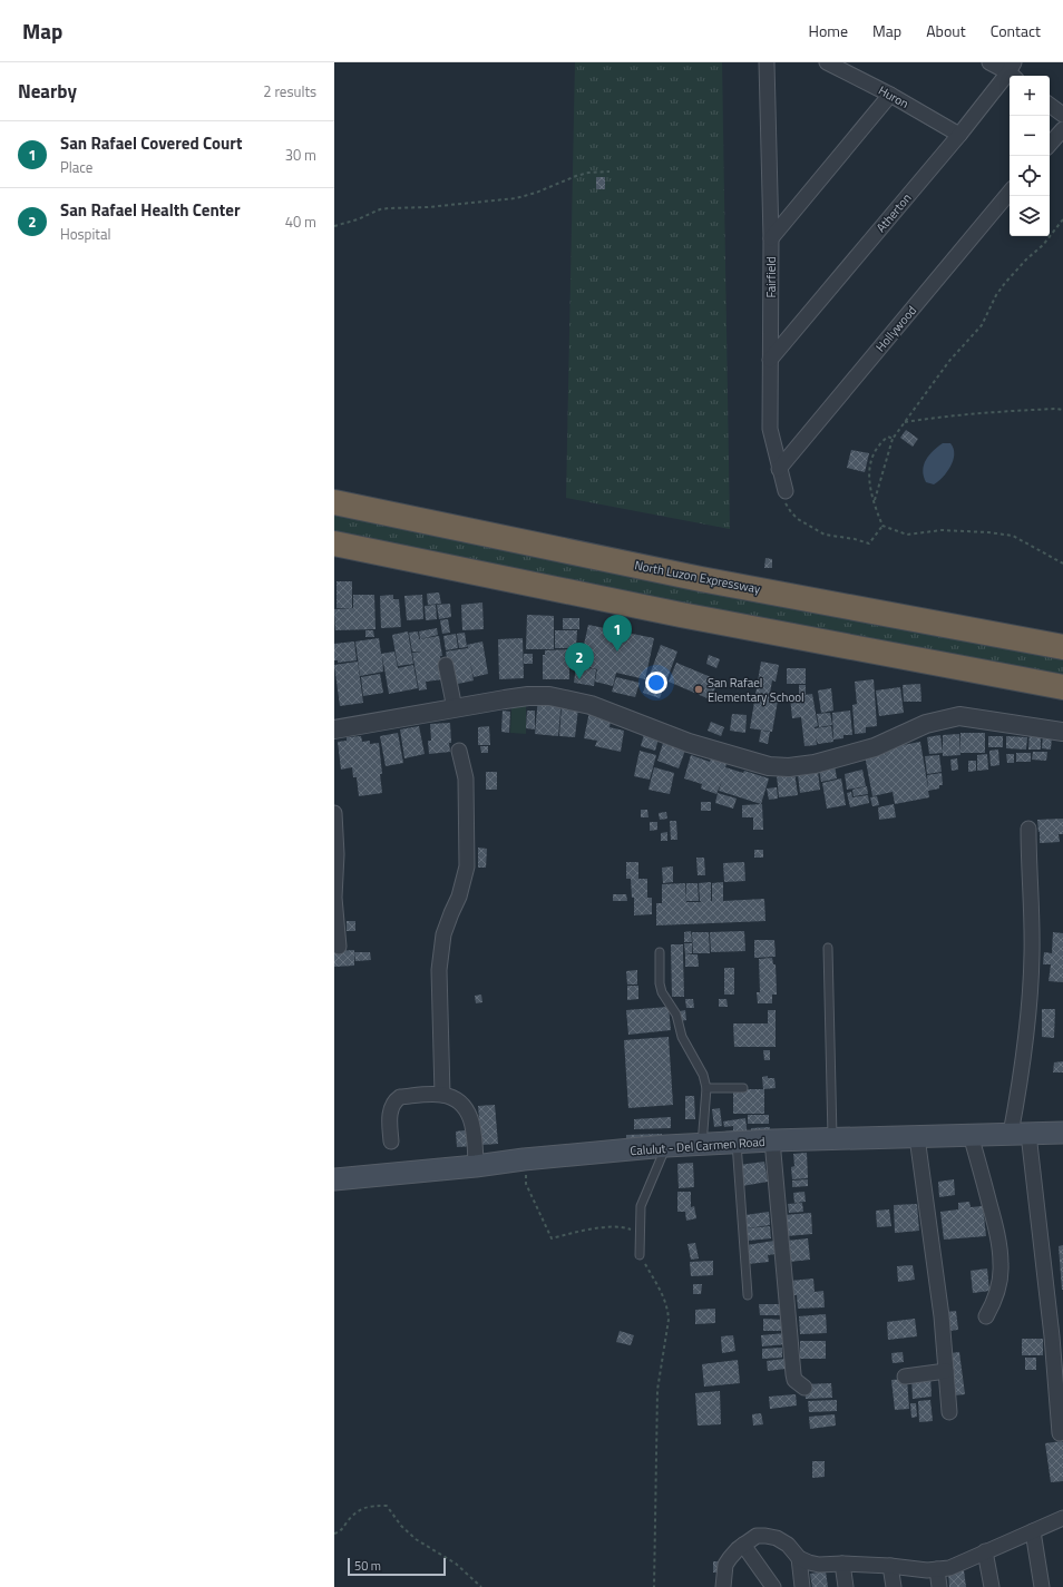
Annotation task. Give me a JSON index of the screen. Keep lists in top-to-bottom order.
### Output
{
  "streets": {
    "highway": ["North Luzon Expressway"],
    "main road": ["Calulut - Del Carmen Road"],
    "street": [
      "Huron",
      "Atherton",
      "Fairfield",
      "Hollywood"
    ]
  },
  "crossings": [
    ["Huron", "Atherton"],
    ["Atherton", "Fairfield"],
    ["Fairfield", "Hollywood"]
  ],
  "places": ["San Rafael Elementary School"],
  "scale_bar": "50 m",
  "page": {
    "header": "Map",
    "nav": [
      "Home",
      "Map",
      "About",
      "Contact"
    ],
    "heading": ["Nearby", "2 results"],
    "map_buttons": ["+", "−"],
    "list": [
      {
        "mark": "1",
        "name": "San Rafael Covered Court",
        "note": "Place",
        "value": "30 m"
      },
      {
        "mark": "2",
        "name": "San Rafael Health Center",
        "note": "Hospital",
        "value": "40 m"
      }
    ],
    "pins": ["1", "2"],
    "scale": "50 m"
  }
}
